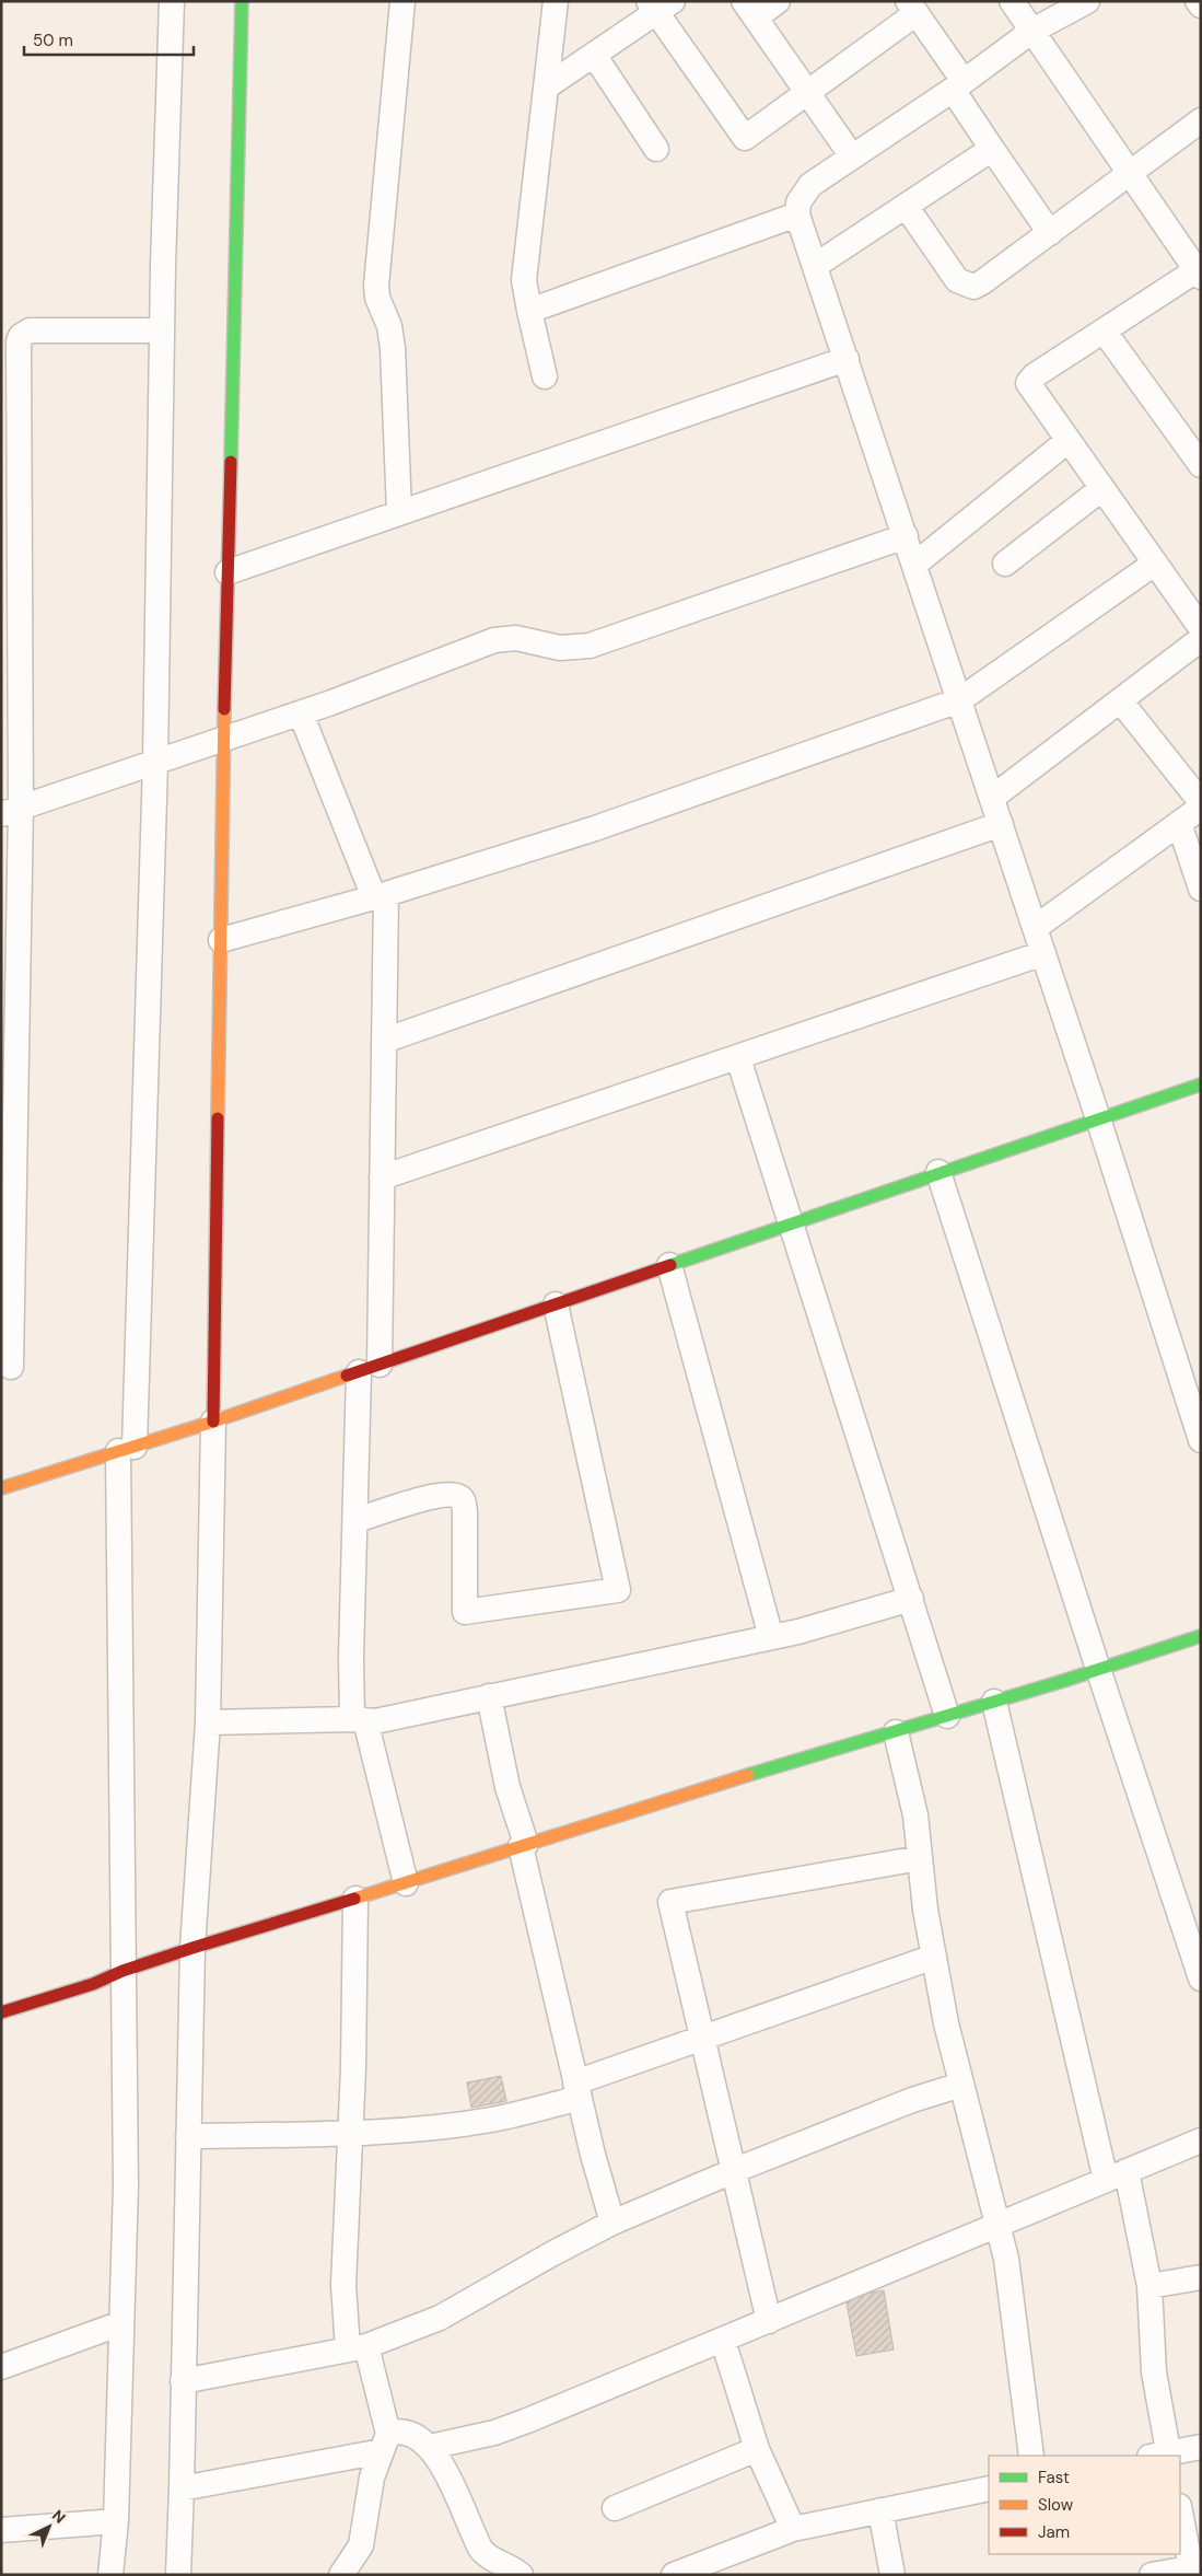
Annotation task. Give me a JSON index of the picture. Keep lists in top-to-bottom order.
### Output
{
  "legend": ["Fast", "Slow", "Jam"],
  "scale_bar": "50 m",
  "north": "top right"
}
